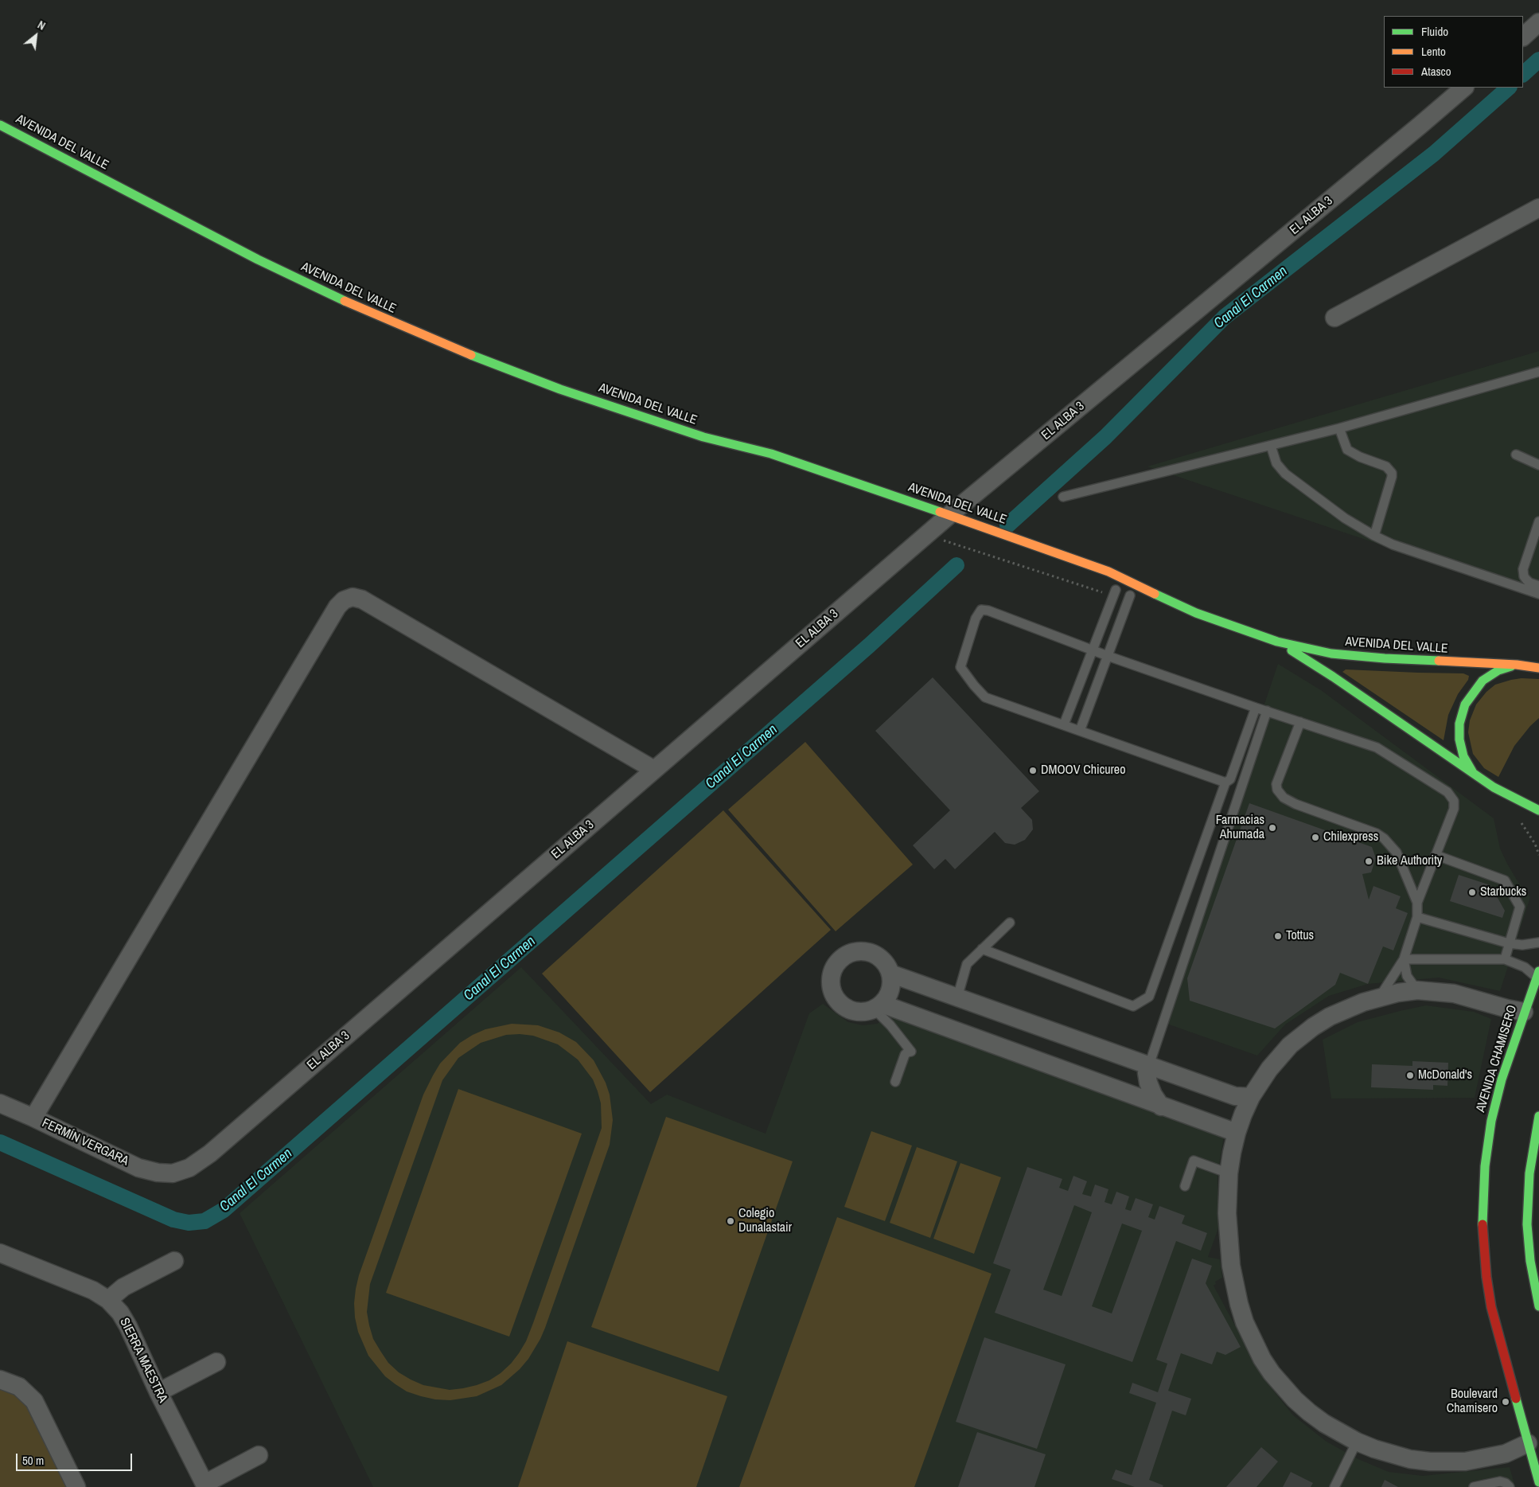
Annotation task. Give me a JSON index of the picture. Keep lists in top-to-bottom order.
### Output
{
  "streets": {
    "street": [
      "AVENIDA DEL VALLE",
      "EL ALBA 3",
      "AVENIDA CHAMISERO",
      "FERMÍN VERGARA",
      "SIERRA MAESTRA"
    ]
  },
  "crossings": [
    ["AVENIDA DEL VALLE", "EL ALBA 3"],
    ["EL ALBA 3", "FERMÍN VERGARA"]
  ],
  "water": ["Canal El Carmen"],
  "places": [
    "DMOOV Chicureo",
    "Farmacias Ahumada",
    "Chilexpress",
    "Bike Authority",
    "Starbucks",
    "Tottus",
    "McDonald's",
    "Colegio Dunalastair",
    "Boulevard Chamisero"
  ],
  "legend": ["Fluido", "Lento", "Atasco"],
  "scale_bar": "50 m",
  "north": "top right"
}
